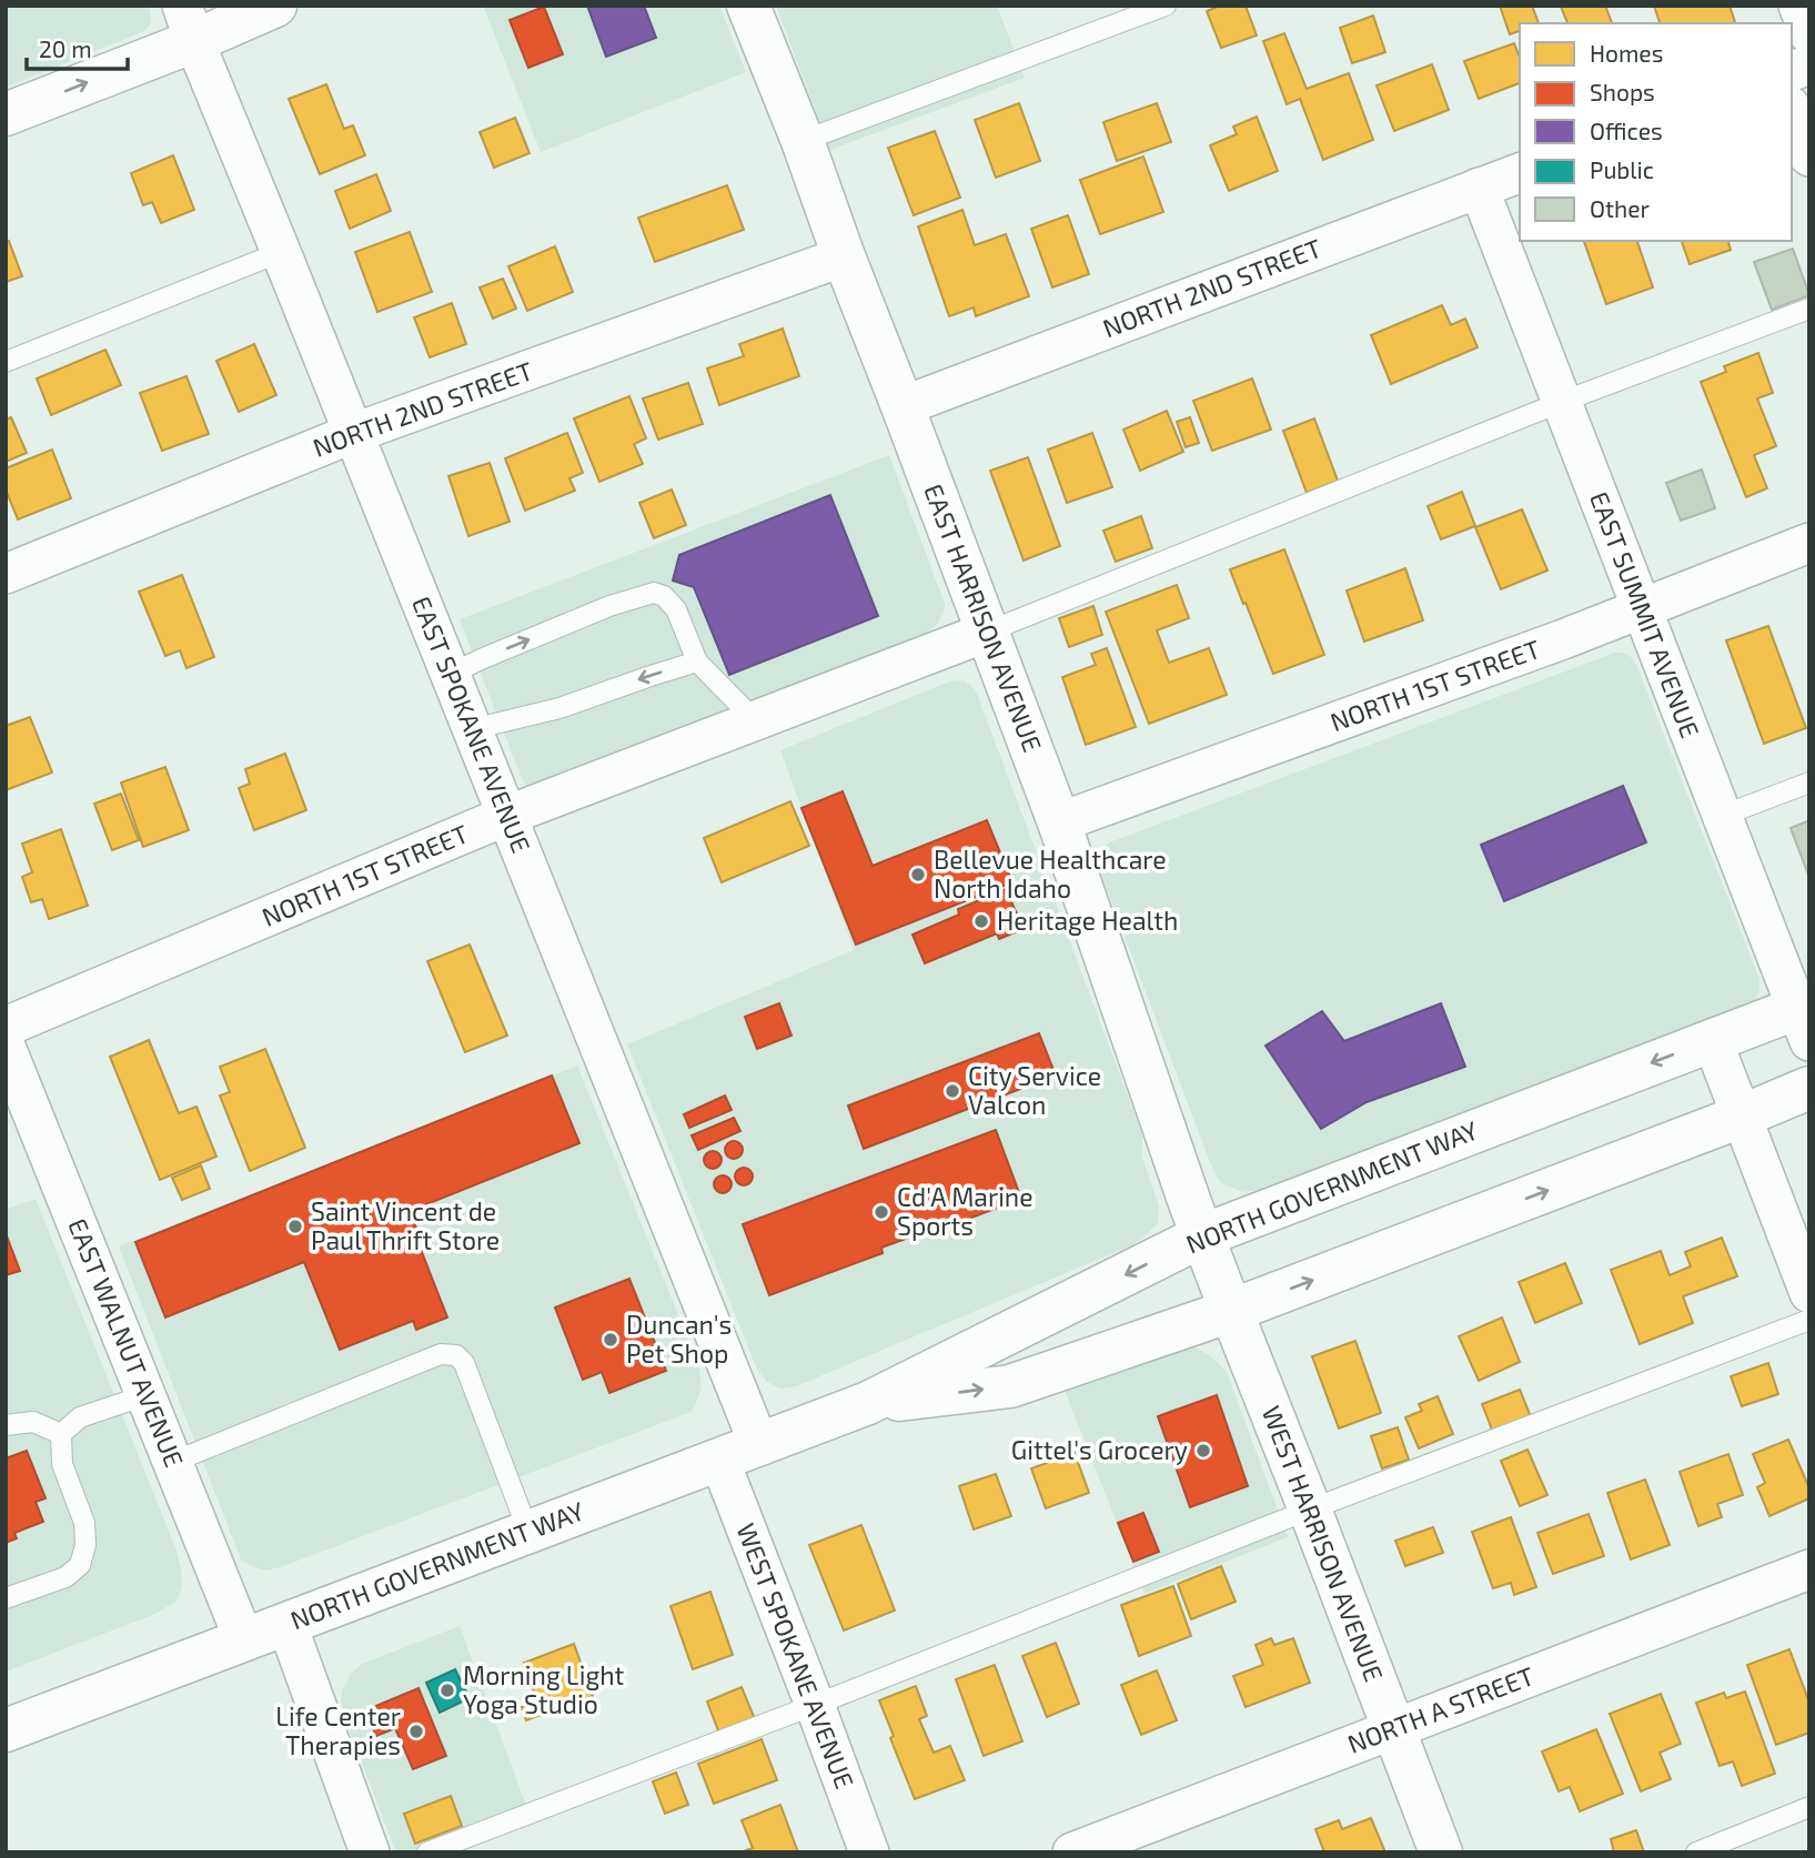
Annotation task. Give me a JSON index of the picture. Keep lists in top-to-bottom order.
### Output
{
  "streets": {
    "main road": ["EAST HARRISON AVENUE", "NORTH GOVERNMENT WAY", "WEST HARRISON AVENUE"],
    "street": [
      "NORTH 2ND STREET",
      "EAST SUMMIT AVENUE",
      "NORTH 1ST STREET",
      "EAST SPOKANE AVENUE",
      "EAST WALNUT AVENUE",
      "WEST SPOKANE AVENUE",
      "NORTH A STREET"
    ]
  },
  "crossings": [
    ["NORTH 2ND STREET", "EAST SUMMIT AVENUE"],
    ["NORTH 2ND STREET", "EAST HARRISON AVENUE"],
    ["NORTH 2ND STREET", "EAST SPOKANE AVENUE"],
    ["EAST SUMMIT AVENUE", "NORTH 1ST STREET"],
    ["EAST SUMMIT AVENUE", "NORTH GOVERNMENT WAY"],
    ["EAST HARRISON AVENUE", "NORTH 1ST STREET"],
    ["EAST HARRISON AVENUE", "NORTH GOVERNMENT WAY"],
    ["EAST HARRISON AVENUE", "WEST HARRISON AVENUE"],
    ["NORTH 1ST STREET", "EAST SPOKANE AVENUE"],
    ["EAST SPOKANE AVENUE", "NORTH GOVERNMENT WAY"],
    ["NORTH GOVERNMENT WAY", "EAST WALNUT AVENUE"],
    ["NORTH GOVERNMENT WAY", "WEST HARRISON AVENUE"],
    ["NORTH GOVERNMENT WAY", "WEST SPOKANE AVENUE"],
    ["WEST HARRISON AVENUE", "NORTH A STREET"]
  ],
  "places": [
    "Bellevue Healthcare North Idaho",
    "Heritage Health",
    "City Service Valcon",
    "Cd'A Marine Sports",
    "Saint Vincent de Paul Thrift Store",
    "Duncan's Pet Shop",
    "Gittel's Grocery",
    "Morning Light Yoga Studio",
    "Life Center Therapies"
  ],
  "legend": [
    "Homes",
    "Shops",
    "Offices",
    "Public",
    "Other"
  ],
  "scale_bar": "20 m"
}
